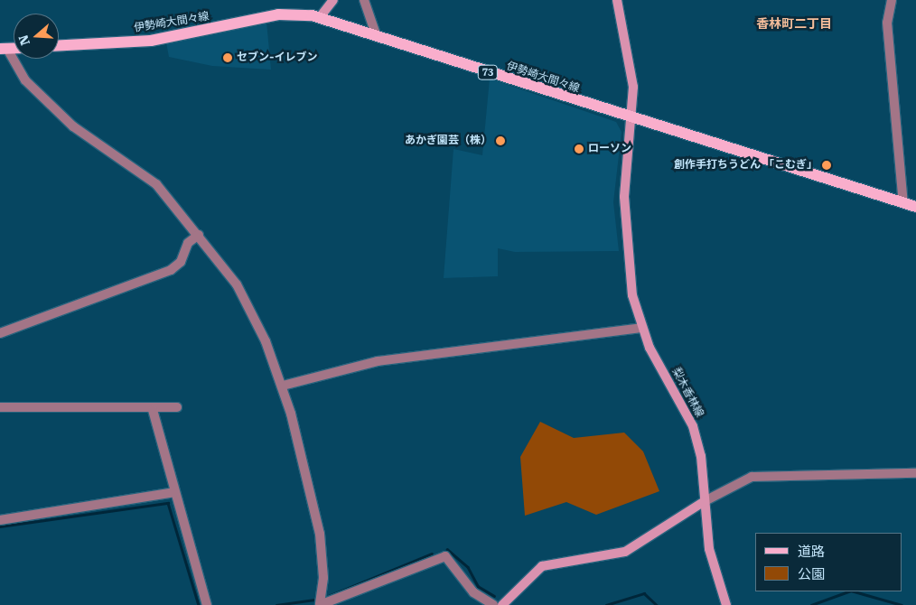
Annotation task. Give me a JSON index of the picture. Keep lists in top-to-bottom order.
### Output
{
  "streets": {
    "main road": ["伊勢崎大間々線", "73", "梨木香林線"]
  },
  "crossings": [
    ["伊勢崎大間々線", "梨木香林線"]
  ],
  "districts": ["香林町二丁目"],
  "places": [
    "セブン-イレブン",
    "あかぎ園芸（株）",
    "ローソン",
    "創作手打ちうどん 「こむぎ」"
  ],
  "legend": ["道路", "公園"],
  "north": "left"
}
